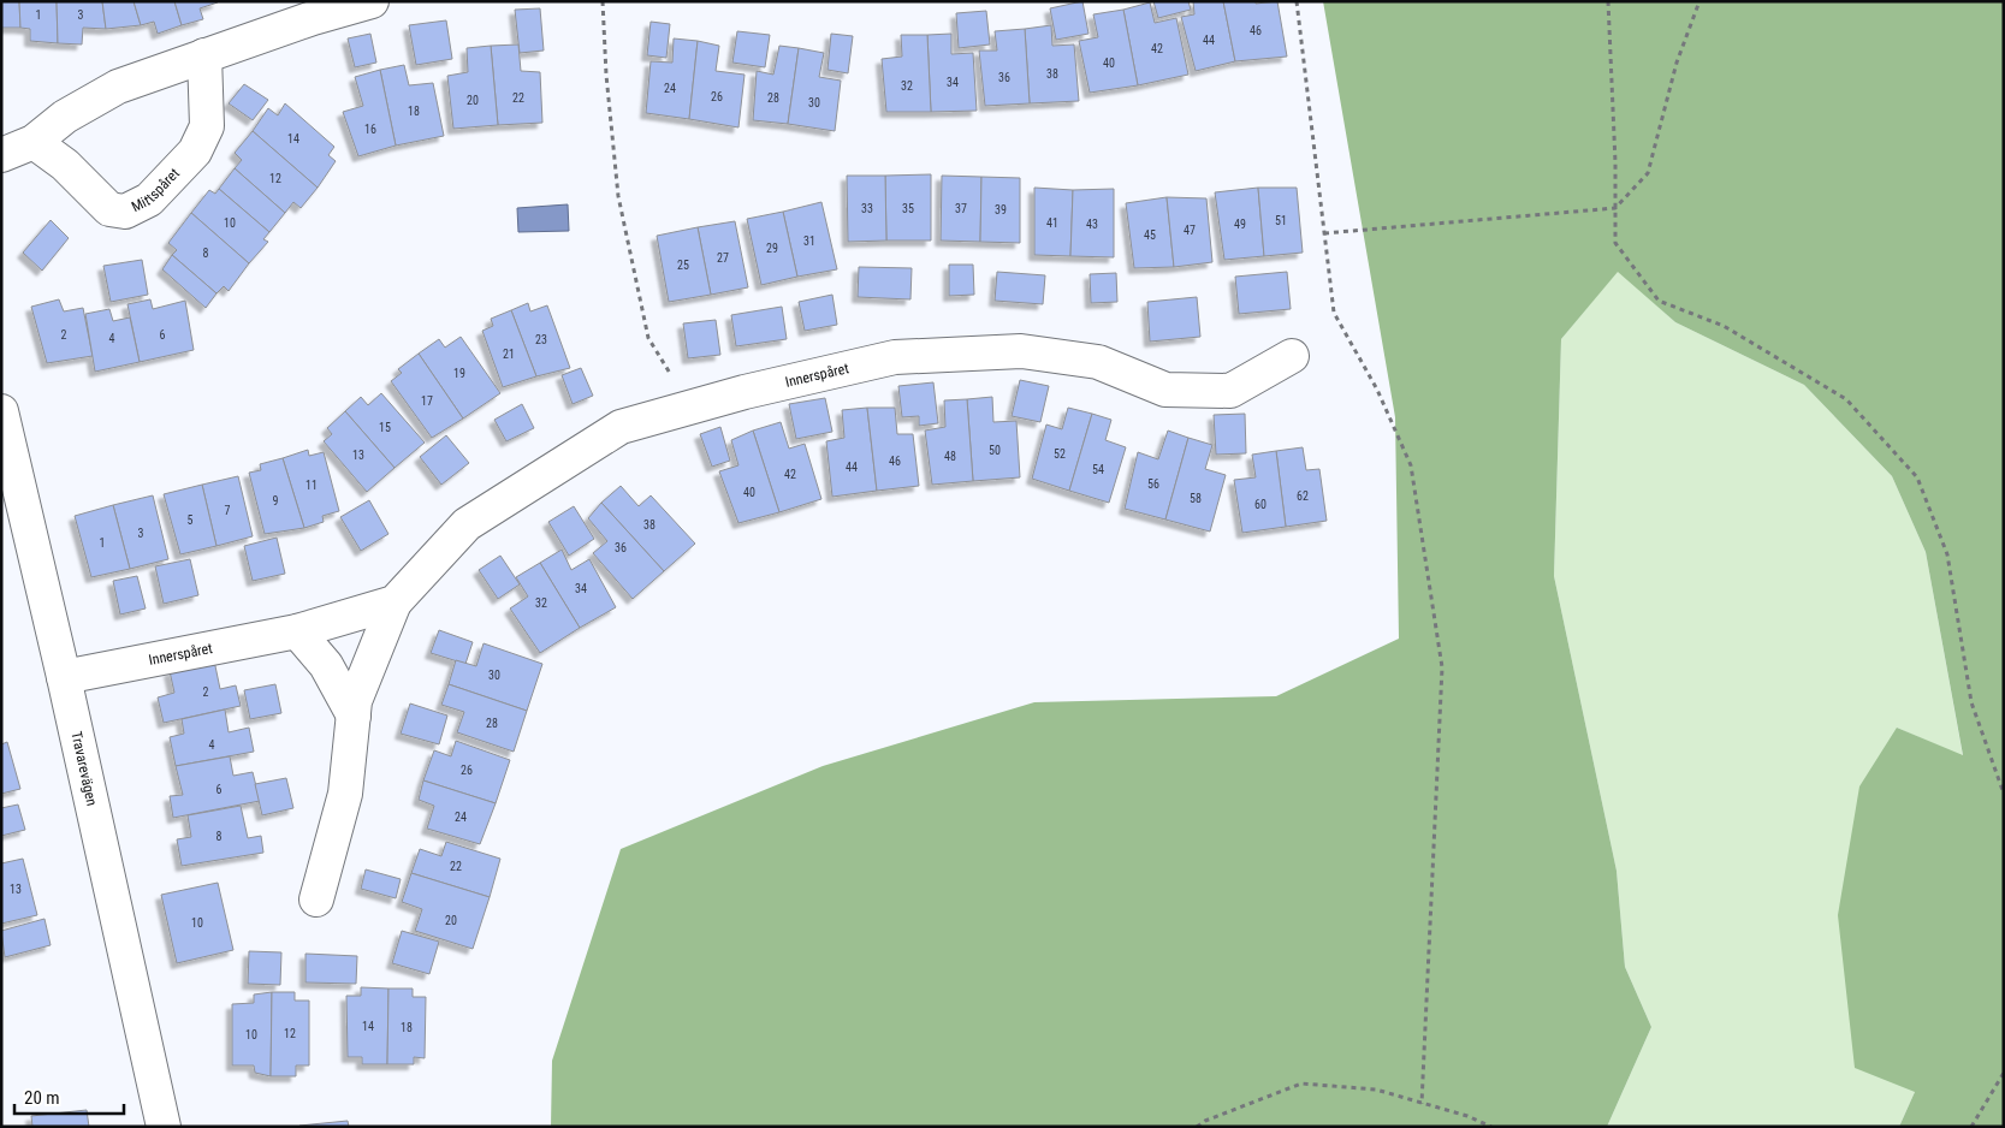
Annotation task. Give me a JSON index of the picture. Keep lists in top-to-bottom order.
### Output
{
  "streets": {
    "street": ["Mittspåret", "Innerspåret", "Travarevägen"]
  },
  "crossings": [
    ["Innerspåret", "Travarevägen"]
  ],
  "house_numbers": [
    "1",
    "3",
    "46",
    "44",
    "42",
    "40",
    "38",
    "36",
    "34",
    "32",
    "24",
    "26",
    "22",
    "28",
    "20",
    "30",
    "18",
    "16",
    "14",
    "12",
    "33",
    "35",
    "37",
    "39",
    "51",
    "10",
    "41",
    "43",
    "49",
    "47",
    "45",
    "31",
    "29",
    "8",
    "27",
    "25",
    "2",
    "6",
    "4",
    "23",
    "21",
    "19",
    "17",
    "15",
    "50",
    "52",
    "13",
    "48",
    "46",
    "44",
    "54",
    "42",
    "56",
    "11",
    "40",
    "62",
    "58",
    "9",
    "60",
    "7",
    "5",
    "38",
    "3",
    "1",
    "36",
    "34",
    "32",
    "30",
    "2",
    "28",
    "4",
    "26",
    "6",
    "24",
    "8",
    "22",
    "13",
    "20",
    "10",
    "14",
    "18",
    "12",
    "10"
  ],
  "scale_bar": "20 m"
}
